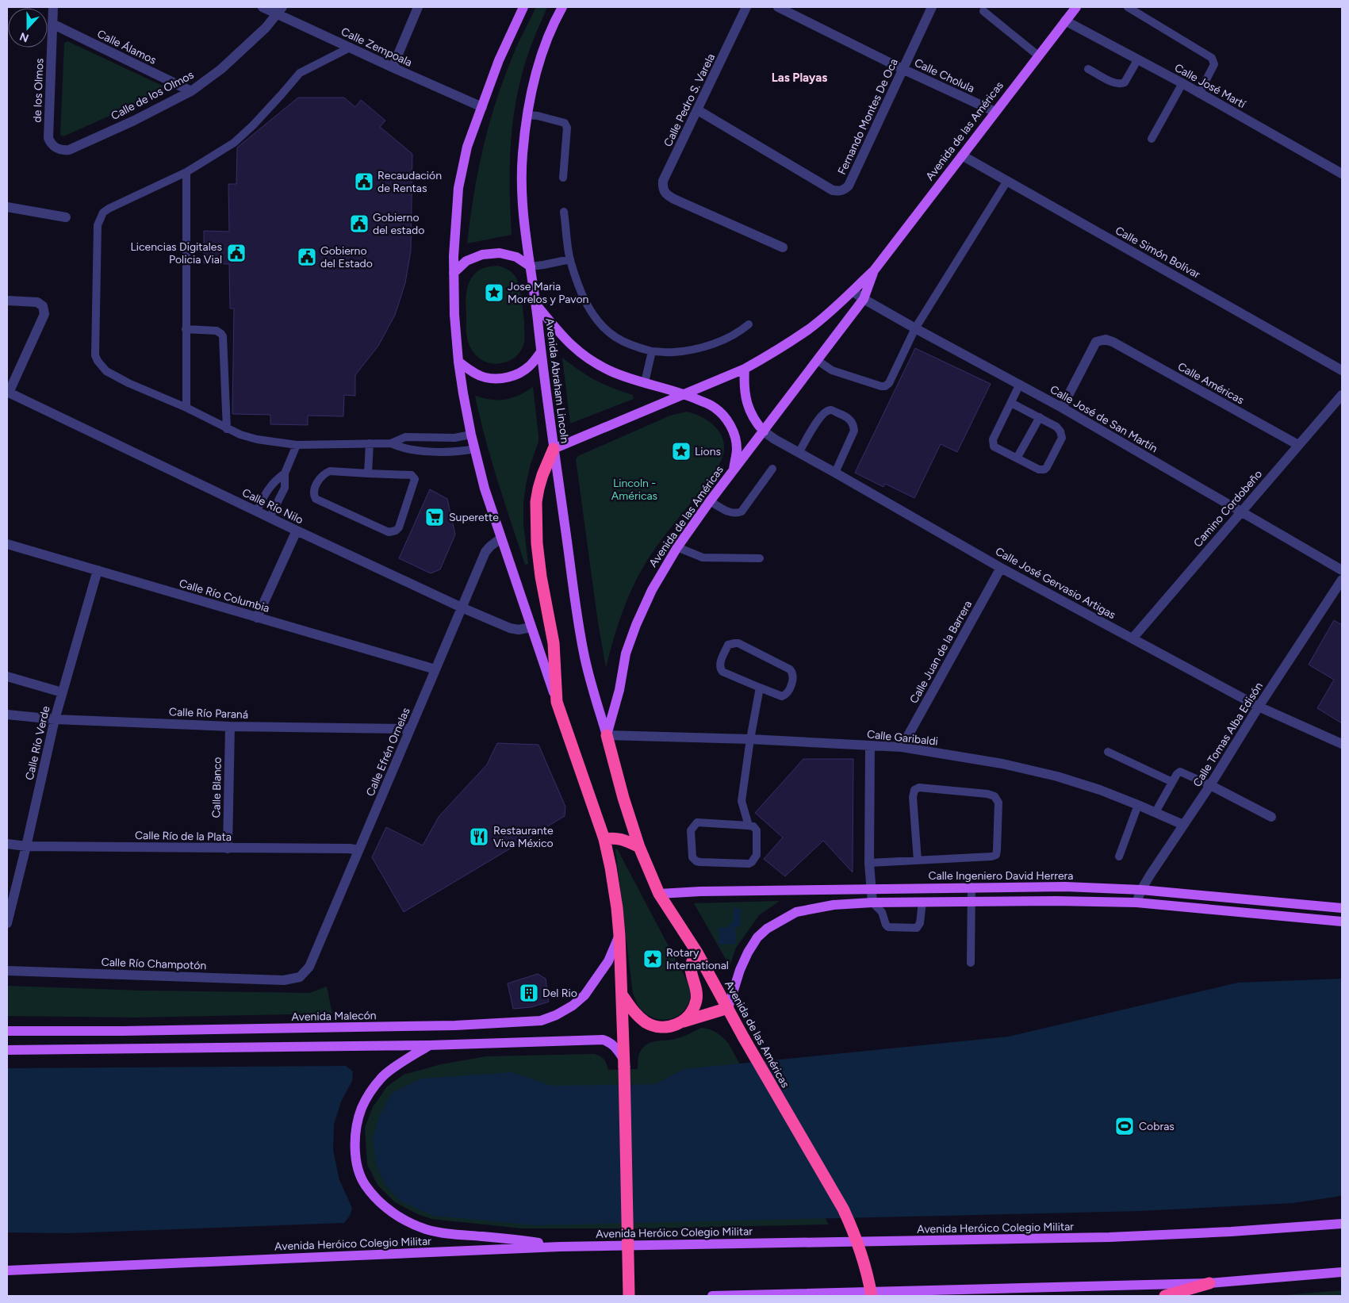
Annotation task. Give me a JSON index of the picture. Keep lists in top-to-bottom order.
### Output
{
  "streets": {
    "highway": ["Avenida de las Américas"],
    "main road": [
      "Avenida Abraham Lincoln",
      "Calle Ingeniero David Herrera",
      "Avenida Malecón",
      "Avenida Heróico Colegio Militar"
    ],
    "street": [
      "Calle Álamos",
      "Calle Zempoala",
      "Calle Cholula",
      "Calle José Martí",
      "de los Olmos",
      "Calle de los Olmos",
      "Calle Pedro S. Varela",
      "Fernando Montes De Oca",
      "Calle Simón Bolívar",
      "Calle Américas",
      "Calle José de San Martín",
      "Calle Río Nilo",
      "Camino Cordobeño",
      "Calle José Gervasio Artigas",
      "Calle Río Columbia",
      "Calle Juan de la Barrera",
      "Calle Río Paraná",
      "Calle Tomas Alba Edisón",
      "Calle Garibaldi",
      "Calle Río Verde",
      "Calle Efrén Ornelas",
      "Calle Blanco",
      "Calle Río de la Plata",
      "Calle Río Champotón"
    ]
  },
  "crossings": [
    ["Calle Álamos", "de los Olmos"],
    ["Calle Álamos", "Calle de los Olmos"],
    ["Calle Zempoala", "Calle de los Olmos"],
    ["Calle Cholula", "Fernando Montes De Oca"],
    ["Calle Cholula", "Avenida de las Américas"],
    ["Calle José Martí", "Avenida de las Américas"],
    ["de los Olmos", "Calle de los Olmos"],
    ["Calle Pedro S. Varela", "Fernando Montes De Oca"],
    ["Avenida de las Américas", "Calle Simón Bolívar"],
    ["Avenida de las Américas", "Avenida Abraham Lincoln"],
    ["Avenida de las Américas", "Calle José de San Martín"],
    ["Avenida de las Américas", "Calle José Gervasio Artigas"],
    ["Avenida de las Américas", "Calle Garibaldi"],
    ["Avenida de las Américas", "Calle Ingeniero David Herrera"],
    ["Avenida Abraham Lincoln", "Calle Garibaldi"],
    ["Calle Américas", "Calle José de San Martín"],
    ["Calle Américas", "Camino Cordobeño"],
    ["Calle José de San Martín", "Camino Cordobeño"],
    ["Calle Río Nilo", "Calle Efrén Ornelas"],
    ["Camino Cordobeño", "Calle José Gervasio Artigas"],
    ["Calle José Gervasio Artigas", "Calle Juan de la Barrera"],
    ["Calle José Gervasio Artigas", "Calle Tomas Alba Edisón"],
    ["Calle Río Columbia", "Calle Río Verde"],
    ["Calle Río Columbia", "Calle Efrén Ornelas"],
    ["Calle Juan de la Barrera", "Calle Garibaldi"],
    ["Calle Río Paraná", "Calle Río Verde"],
    ["Calle Río Paraná", "Calle Efrén Ornelas"],
    ["Calle Río Paraná", "Calle Blanco"],
    ["Calle Tomas Alba Edisón", "Calle Garibaldi"],
    ["Calle Tomas Alba Edisón", "Calle Ingeniero David Herrera"],
    ["Calle Río Verde", "Calle Río de la Plata"],
    ["Calle Efrén Ornelas", "Calle Río de la Plata"],
    ["Calle Efrén Ornelas", "Calle Río Champotón"],
    ["Calle Blanco", "Calle Río de la Plata"]
  ],
  "districts": ["Las Playas"],
  "parks": ["Lincoln - Américas"],
  "places": {
    "public building": [
      "Recaudación de Rentas",
      "Gobierno del estado",
      "Licencias Digitales Policia Vial",
      "Gobierno del Estado"
    ],
    "place": ["Jose Maria Morelos y Pavon", "Lions", "Rotary International"],
    "supermarket": ["Superette"],
    "restaurant": ["Restaurante Viva México"],
    "building": ["Del Rio"],
    "sports": ["Cobras"]
  },
  "north": "bottom"
}
